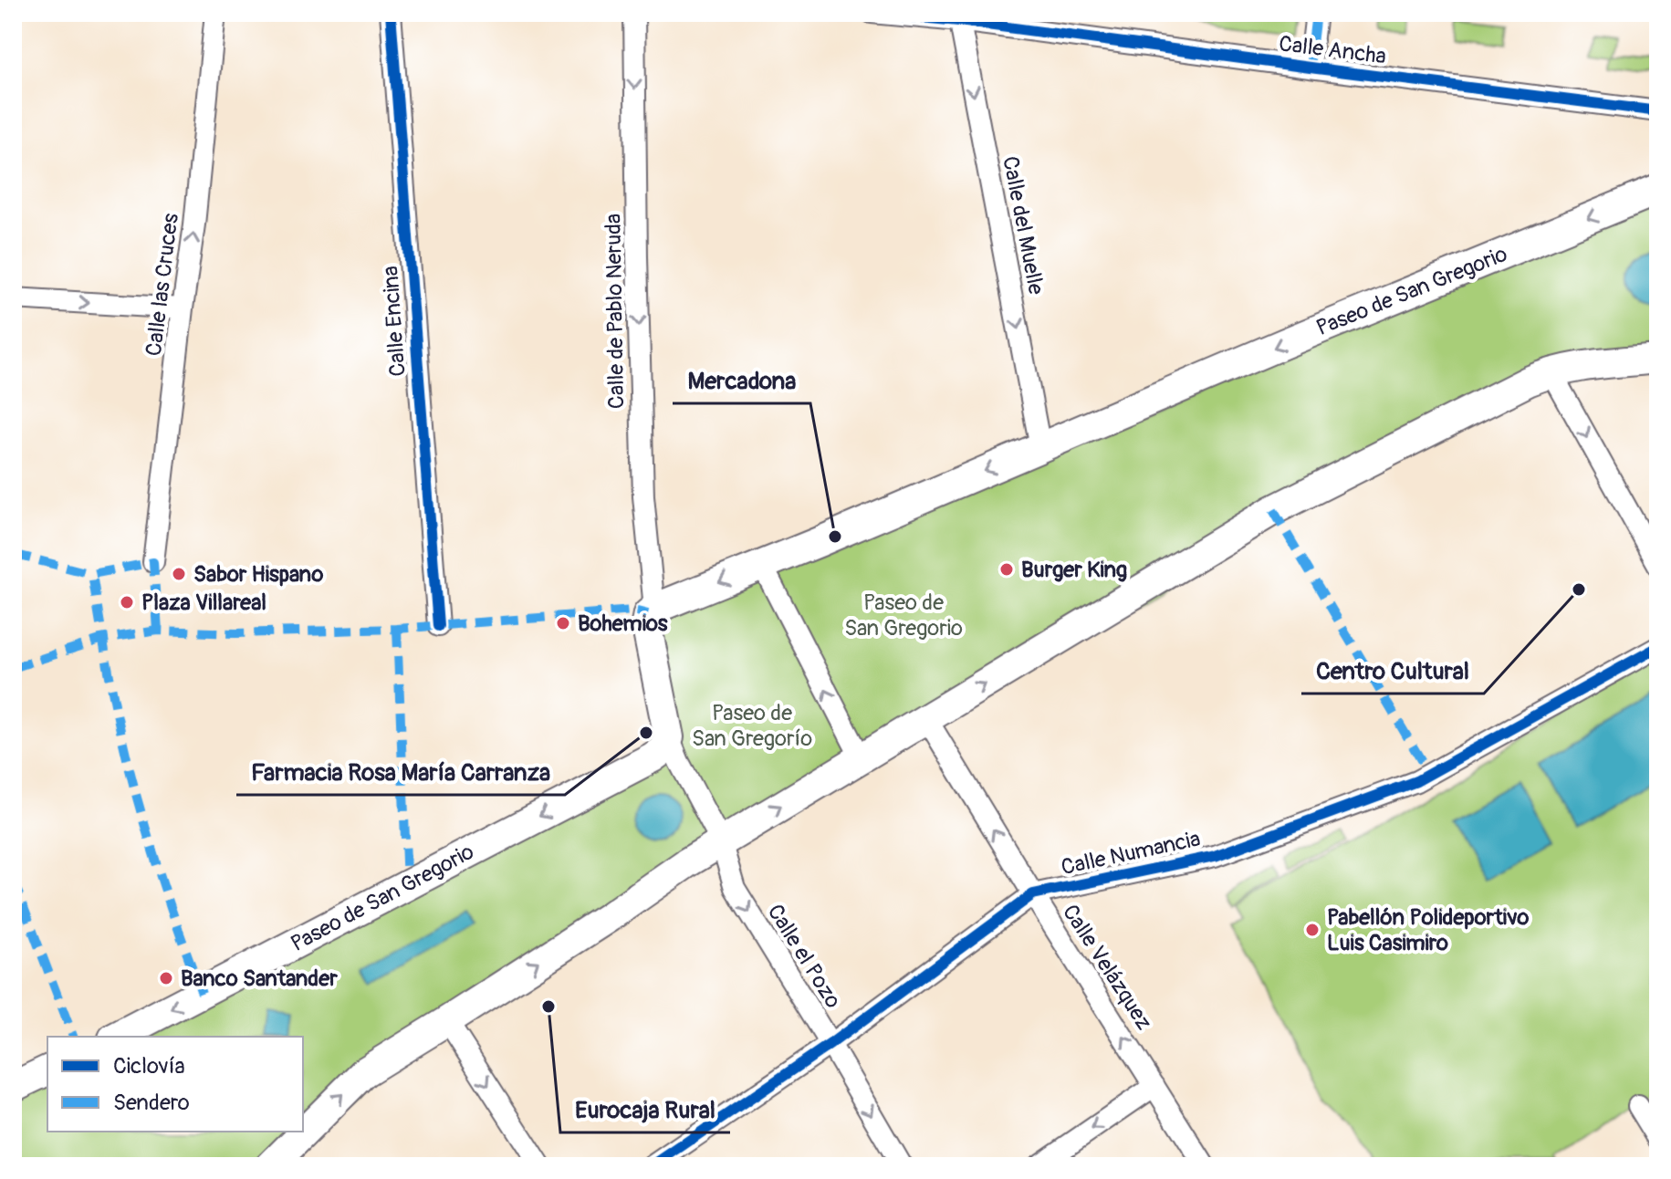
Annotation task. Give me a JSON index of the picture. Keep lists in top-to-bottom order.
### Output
{
  "streets": {
    "main road": ["Paseo de San Gregorio"],
    "street": [
      "Calle Ancha",
      "Calle del Muelle",
      "Calle las Cruces",
      "Calle de Pablo Neruda",
      "Calle Encina",
      "Calle Numancia",
      "Calle el Pozo",
      "Calle Velázquez"
    ]
  },
  "crossings": [
    ["Calle Ancha", "Calle del Muelle"],
    ["Calle del Muelle", "Paseo de San Gregorio"],
    ["Paseo de San Gregorio", "Calle de Pablo Neruda"],
    ["Calle Numancia", "Calle el Pozo"],
    ["Calle Numancia", "Calle Velázquez"]
  ],
  "one_way": [
    "Calle del Muelle",
    "Calle las Cruces",
    "Calle de Pablo Neruda",
    "Calle el Pozo",
    "Calle Velázquez"
  ],
  "parks": ["Paseo de San Gregorio", "Paseo de San Gregorío"],
  "places": [
    "Mercadona",
    "Burger King",
    "Sabor Hispano",
    "Centro Cultural",
    "Plaza Villareal",
    "Bohemios",
    "Farmacia Rosa María Carranza",
    "Pabellón Polideportivo Luis Casimiro",
    "Banco Santander",
    "Eurocaja Rural"
  ],
  "legend": ["Ciclovía", "Sendero"]
}
